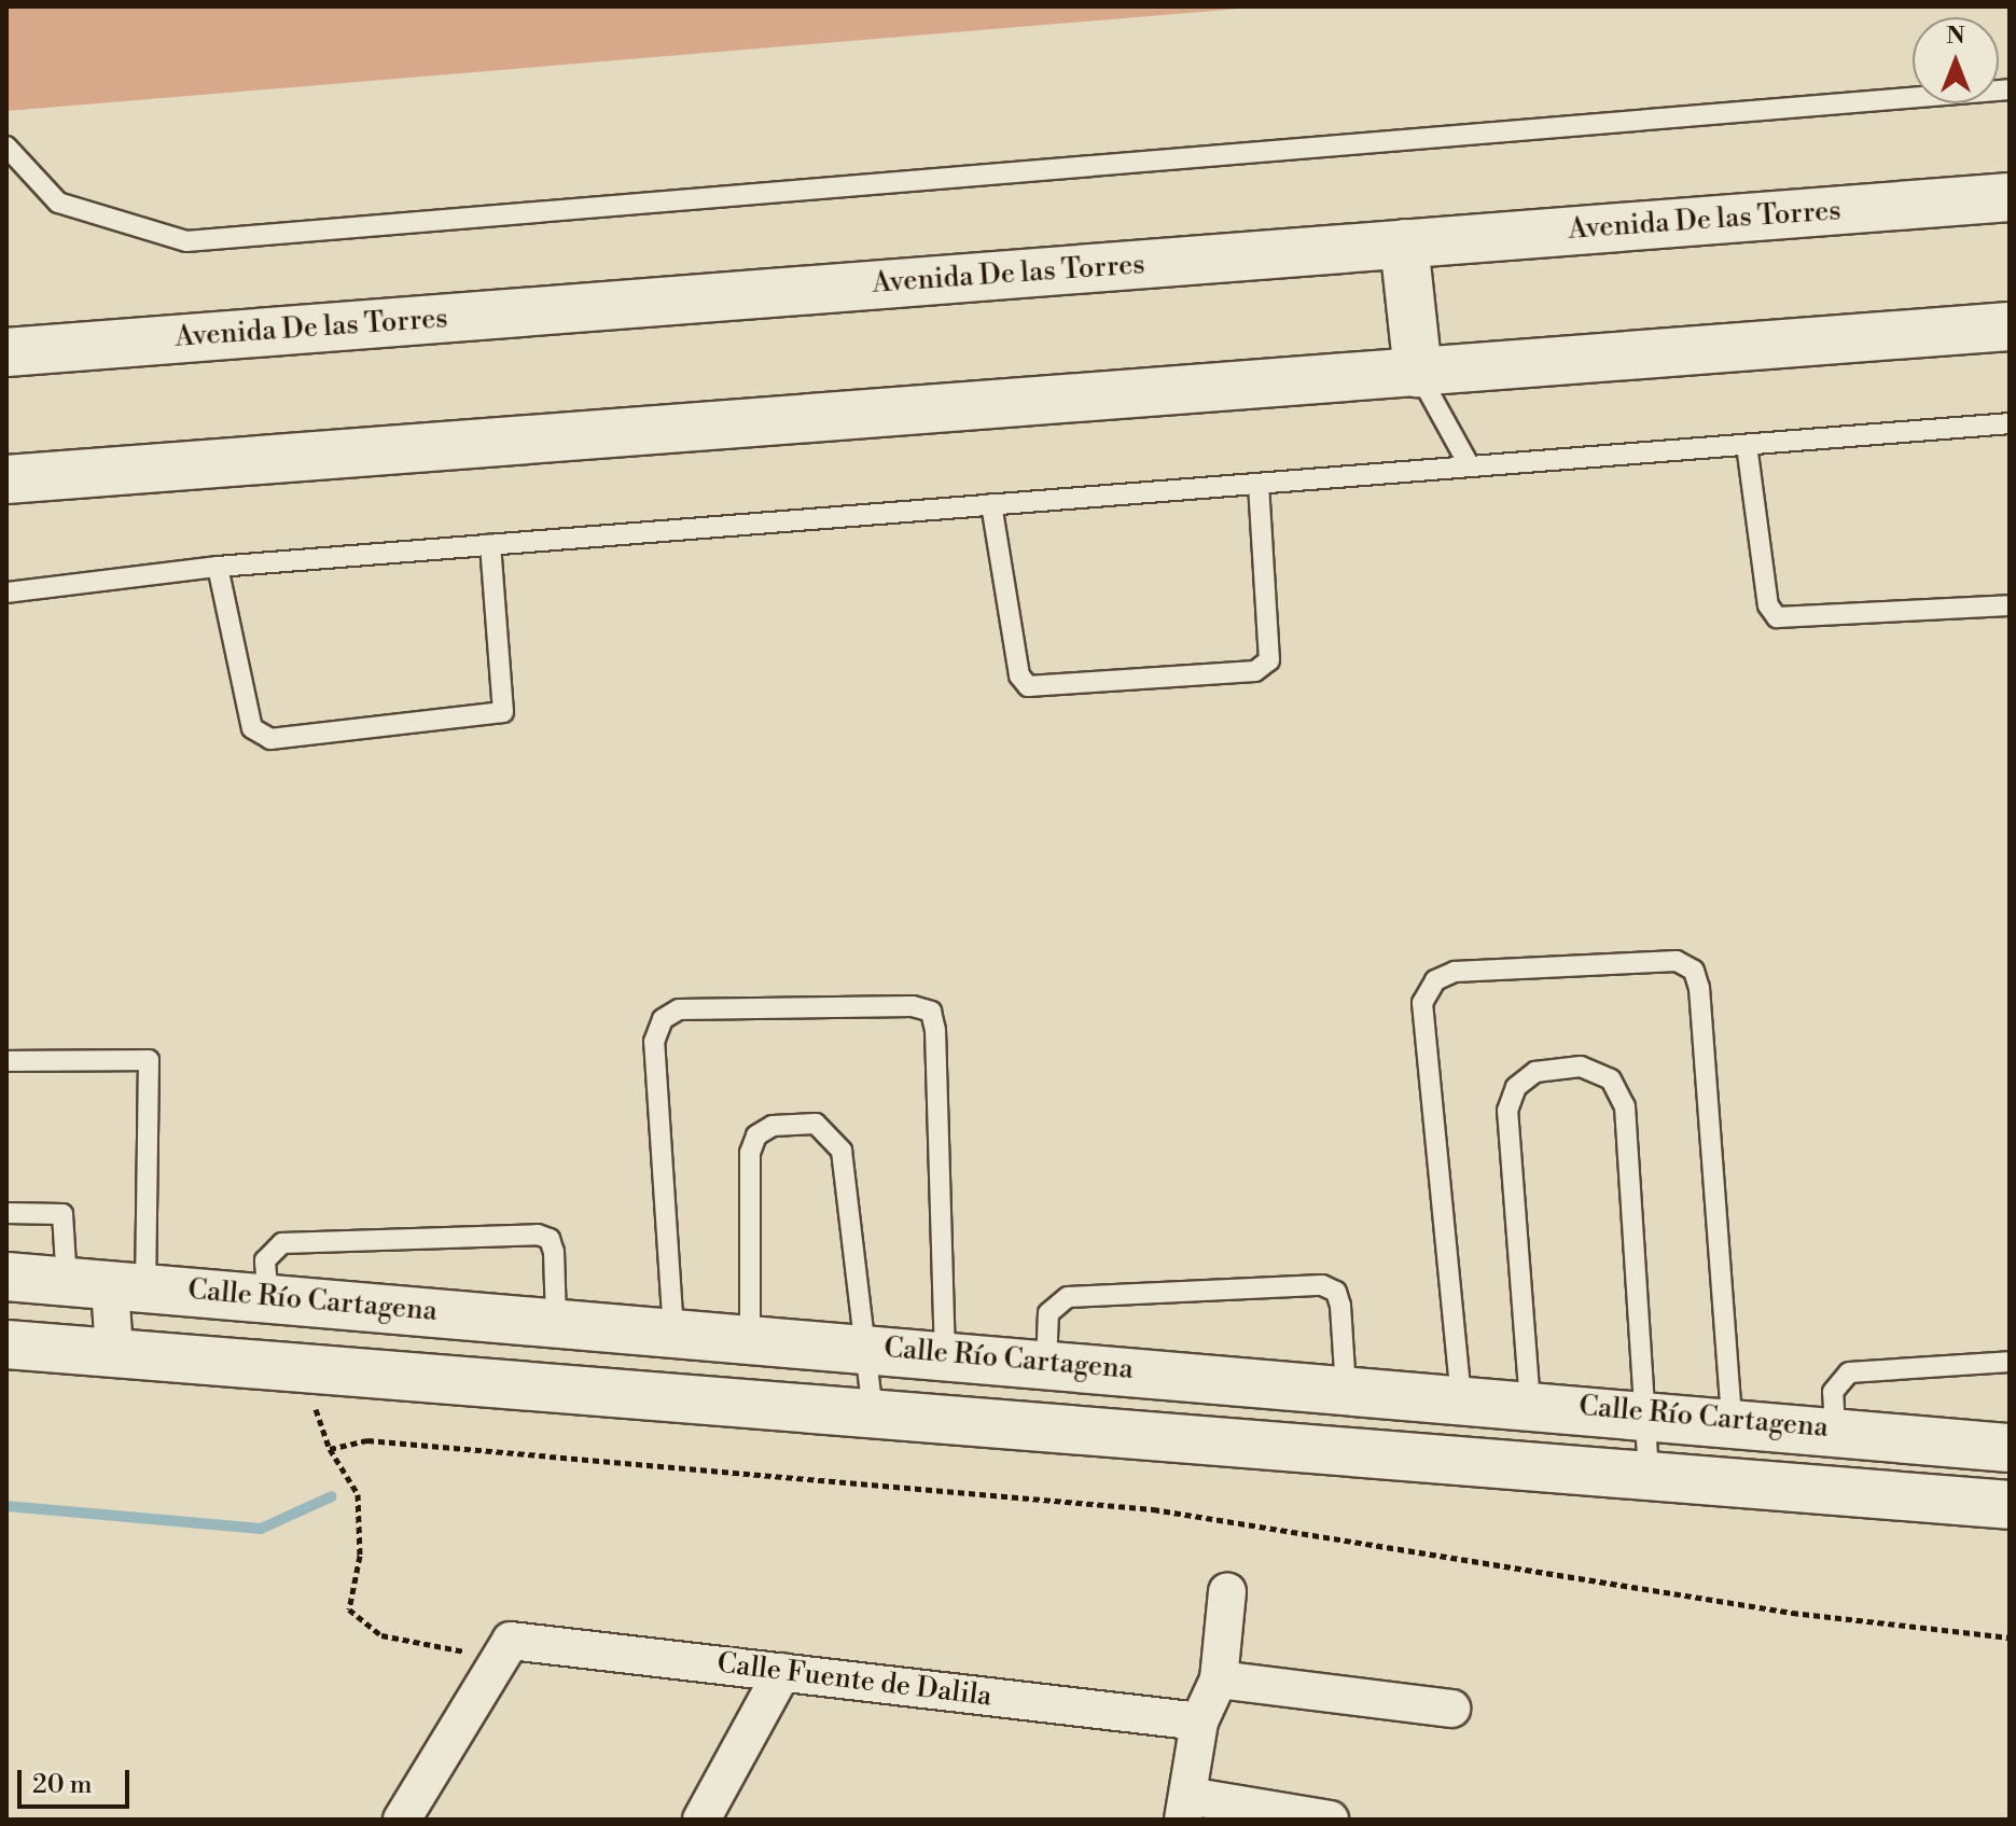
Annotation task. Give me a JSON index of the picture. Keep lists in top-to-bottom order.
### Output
{
  "streets": {
    "main road": ["Avenida De las Torres", "Calle Río Cartagena"],
    "street": ["Calle Fuente de Dalila"]
  },
  "scale_bar": "20 m",
  "north": "top"
}
